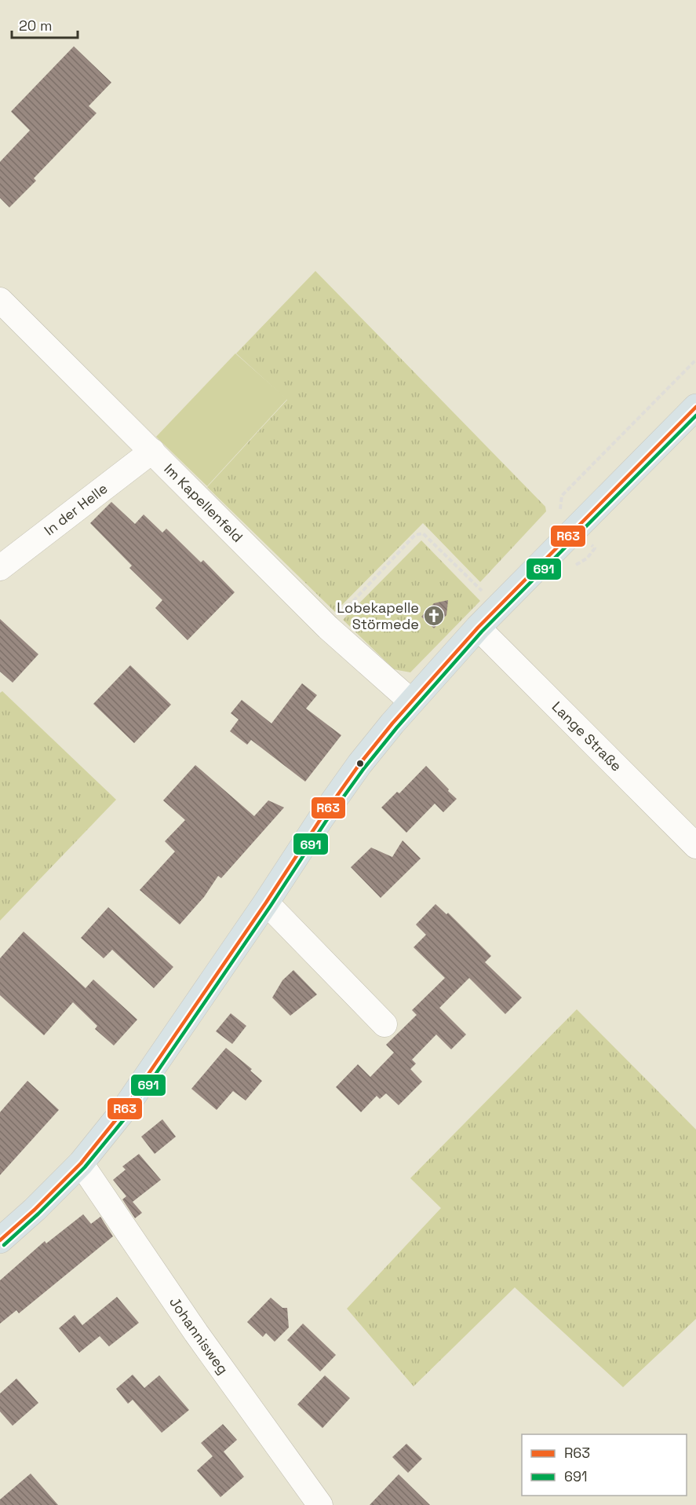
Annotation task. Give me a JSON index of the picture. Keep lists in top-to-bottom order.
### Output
{
  "streets": {
    "street": [
      "Im Kapellenfeld",
      "In der Helle",
      "Lange Straße",
      "Johannisweg"
    ]
  },
  "crossings": [
    ["Im Kapellenfeld", "In der Helle"]
  ],
  "places": {
    "church": ["Lobekapelle Störmede"]
  },
  "lines": ["transit line R63", "transit line 691"],
  "legend": ["R63", "691"],
  "scale_bar": "20 m"
}
